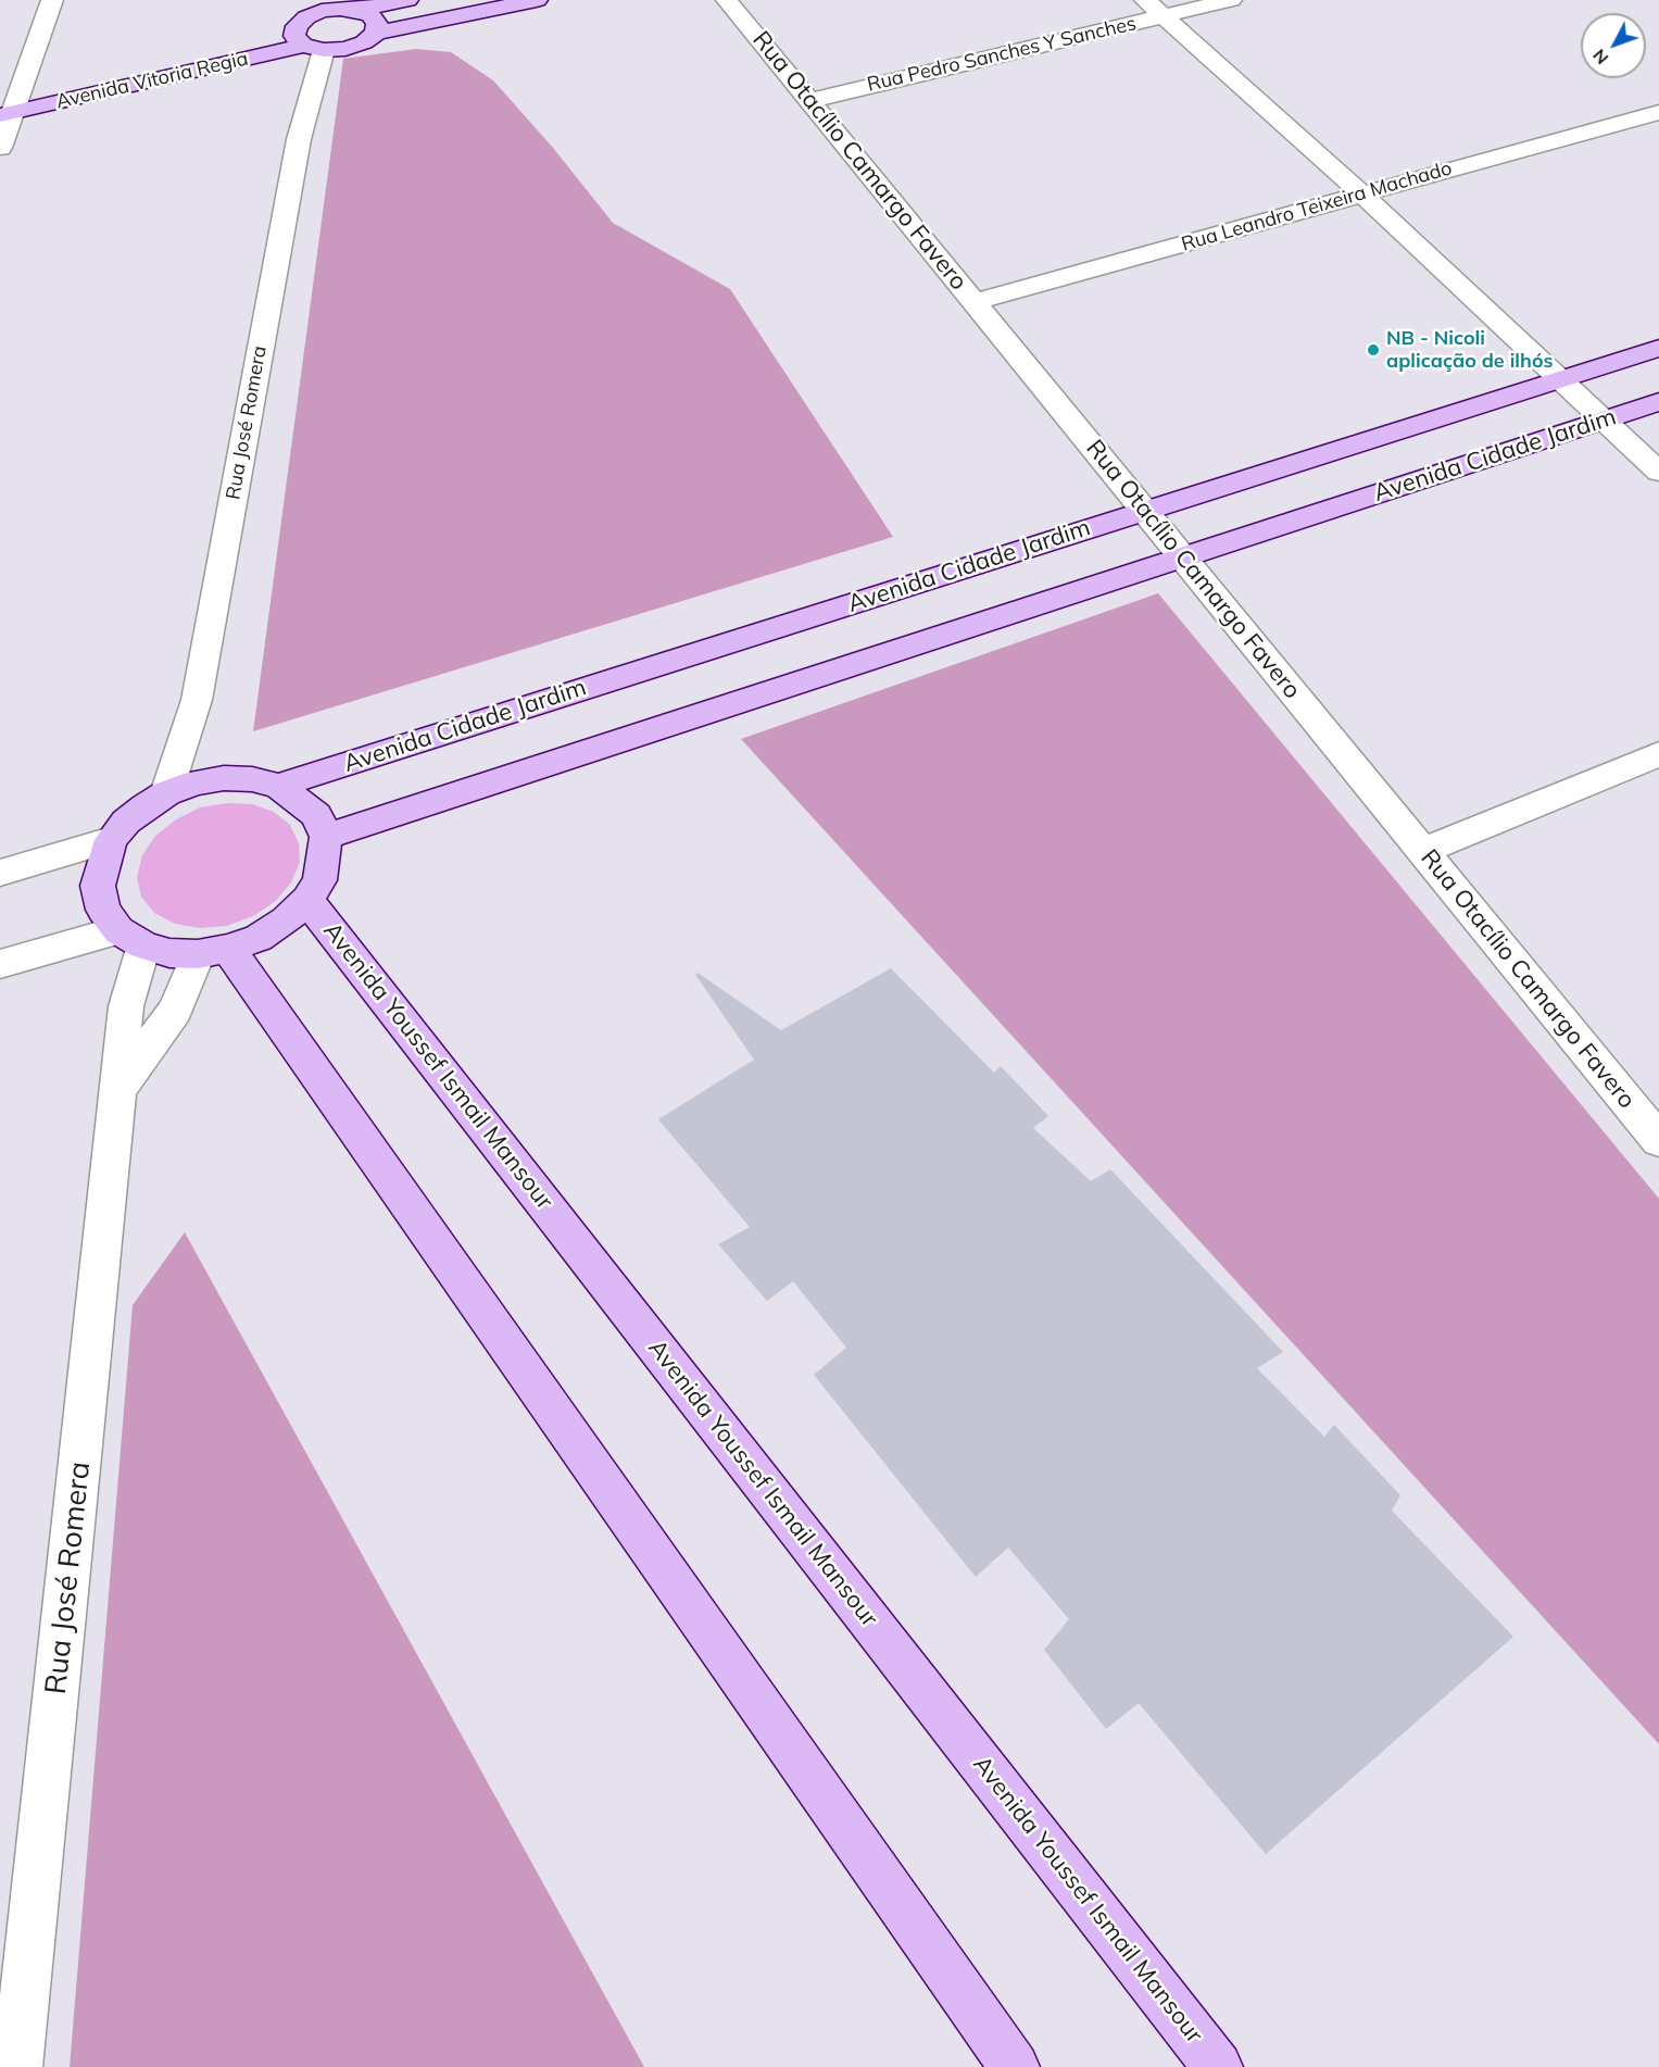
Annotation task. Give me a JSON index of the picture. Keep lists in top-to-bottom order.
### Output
{
  "streets": {
    "street": [
      "Rua Pedro Sanches Y Sanches",
      "Avenida Vitoria Regia",
      "Rua Otacílio Camargo Favero",
      "Rua Leandro Teixeira Machado",
      "Rua José Romera",
      "Avenida Cidade Jardim",
      "Avenida Youssef Ismail Mansour"
    ]
  },
  "crossings": [
    ["Rua Pedro Sanches Y Sanches", "Rua Otacílio Camargo Favero"],
    ["Avenida Vitoria Regia", "Rua José Romera"],
    ["Rua Otacílio Camargo Favero", "Rua Leandro Teixeira Machado"],
    ["Rua Otacílio Camargo Favero", "Avenida Cidade Jardim"],
    ["Rua José Romera", "Avenida Cidade Jardim"],
    ["Rua José Romera", "Avenida Youssef Ismail Mansour"],
    ["Avenida Cidade Jardim", "Avenida Youssef Ismail Mansour"]
  ],
  "places": ["NB - Nicoli aplicação de ilhós"],
  "north": "bottom left"
}
